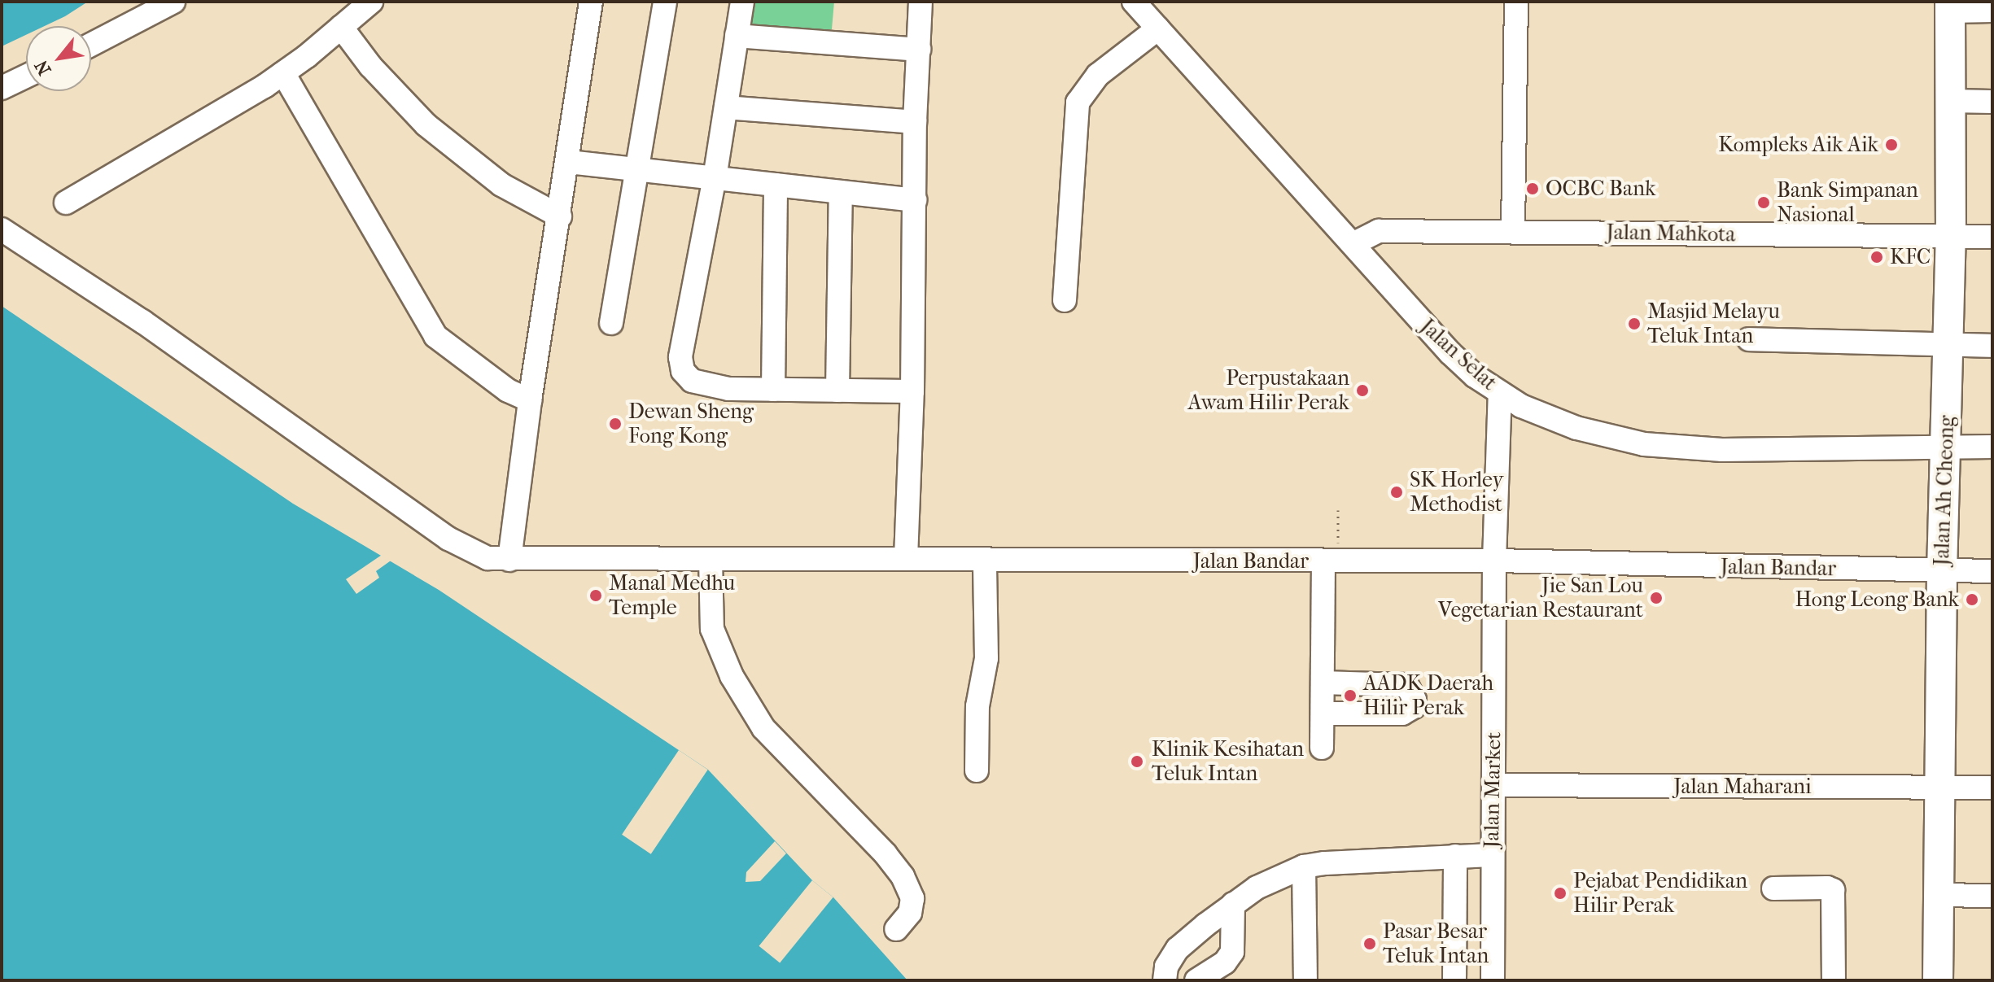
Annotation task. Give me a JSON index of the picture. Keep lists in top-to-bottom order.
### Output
{
  "streets": {
    "main road": ["Jalan Ah Cheong"],
    "street": [
      "Jalan Mahkota",
      "Jalan Selat",
      "Jalan Bandar",
      "Jalan Maharani",
      "Jalan Market"
    ]
  },
  "crossings": [
    ["Jalan Mahkota", "Jalan Selat"],
    ["Jalan Mahkota", "Jalan Ah Cheong"],
    ["Jalan Selat", "Jalan Ah Cheong"],
    ["Jalan Selat", "Jalan Market"],
    ["Jalan Ah Cheong", "Jalan Bandar"],
    ["Jalan Ah Cheong", "Jalan Maharani"],
    ["Jalan Bandar", "Jalan Market"],
    ["Jalan Maharani", "Jalan Market"]
  ],
  "places": [
    "Kompleks Aik Aik",
    "OCBC Bank",
    "Bank Simpanan Nasional",
    "KFC",
    "Masjid Melayu Teluk Intan",
    "Perpustakaan Awam Hilir Perak",
    "Dewan Sheng Fong Kong",
    "SK Horley Methodist",
    "Manal Medhu Temple",
    "Jie San Lou Vegetarian Restaurant",
    "Hong Leong Bank",
    "AADK Daerah Hilir Perak",
    "Klinik Kesihatan Teluk Intan",
    "Pejabat Pendidikan Hilir Perak",
    "Pasar Besar Teluk Intan"
  ],
  "north": "bottom left"
}
